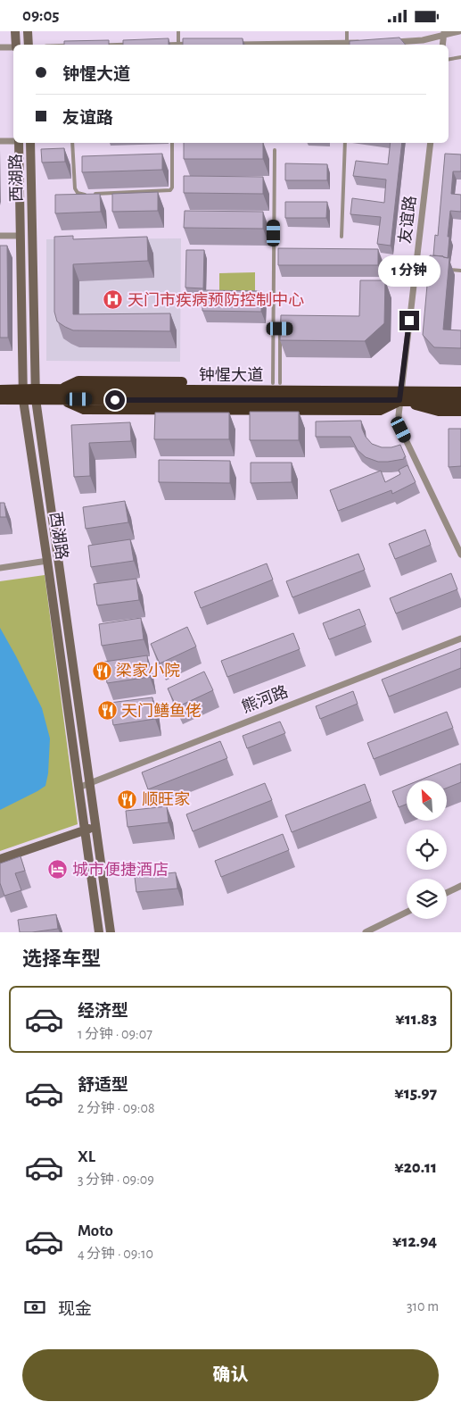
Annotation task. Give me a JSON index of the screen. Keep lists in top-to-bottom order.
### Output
{
  "streets": {
    "highway": ["钟惺大道"],
    "main road": ["西湖路"],
    "street": ["友谊路", "熊河路"]
  },
  "crossings": [
    ["西湖路", "钟惺大道"],
    ["西湖路", "熊河路"],
    ["友谊路", "钟惺大道"]
  ],
  "places": {
    "hospital": ["天门市疾病预防控制中心"],
    "restaurant": ["梁家小院", "天门鳝鱼佬", "顺旺家"],
    "hotel": ["城市便捷酒店"]
  },
  "north": "top left",
  "page": {
    "status": "09:05",
    "banner": ["钟惺大道", "友谊路"],
    "bubble": "1 分钟",
    "heading": "选择车型",
    "list": [
      {
        "name": "经济型",
        "note": "1 分钟 · 09:07",
        "value": "¥11.83"
      },
      {
        "name": "舒适型",
        "note": "2 分钟 · 09:08",
        "value": "¥15.97"
      },
      {
        "name": "XL",
        "note": "3 分钟 · 09:09",
        "value": "¥20.11"
      },
      {
        "name": "Moto",
        "note": "4 分钟 · 09:10",
        "value": "¥12.94"
      }
    ],
    "pay": ["现金", "310 m"],
    "buttons": "确认"
  }
}
